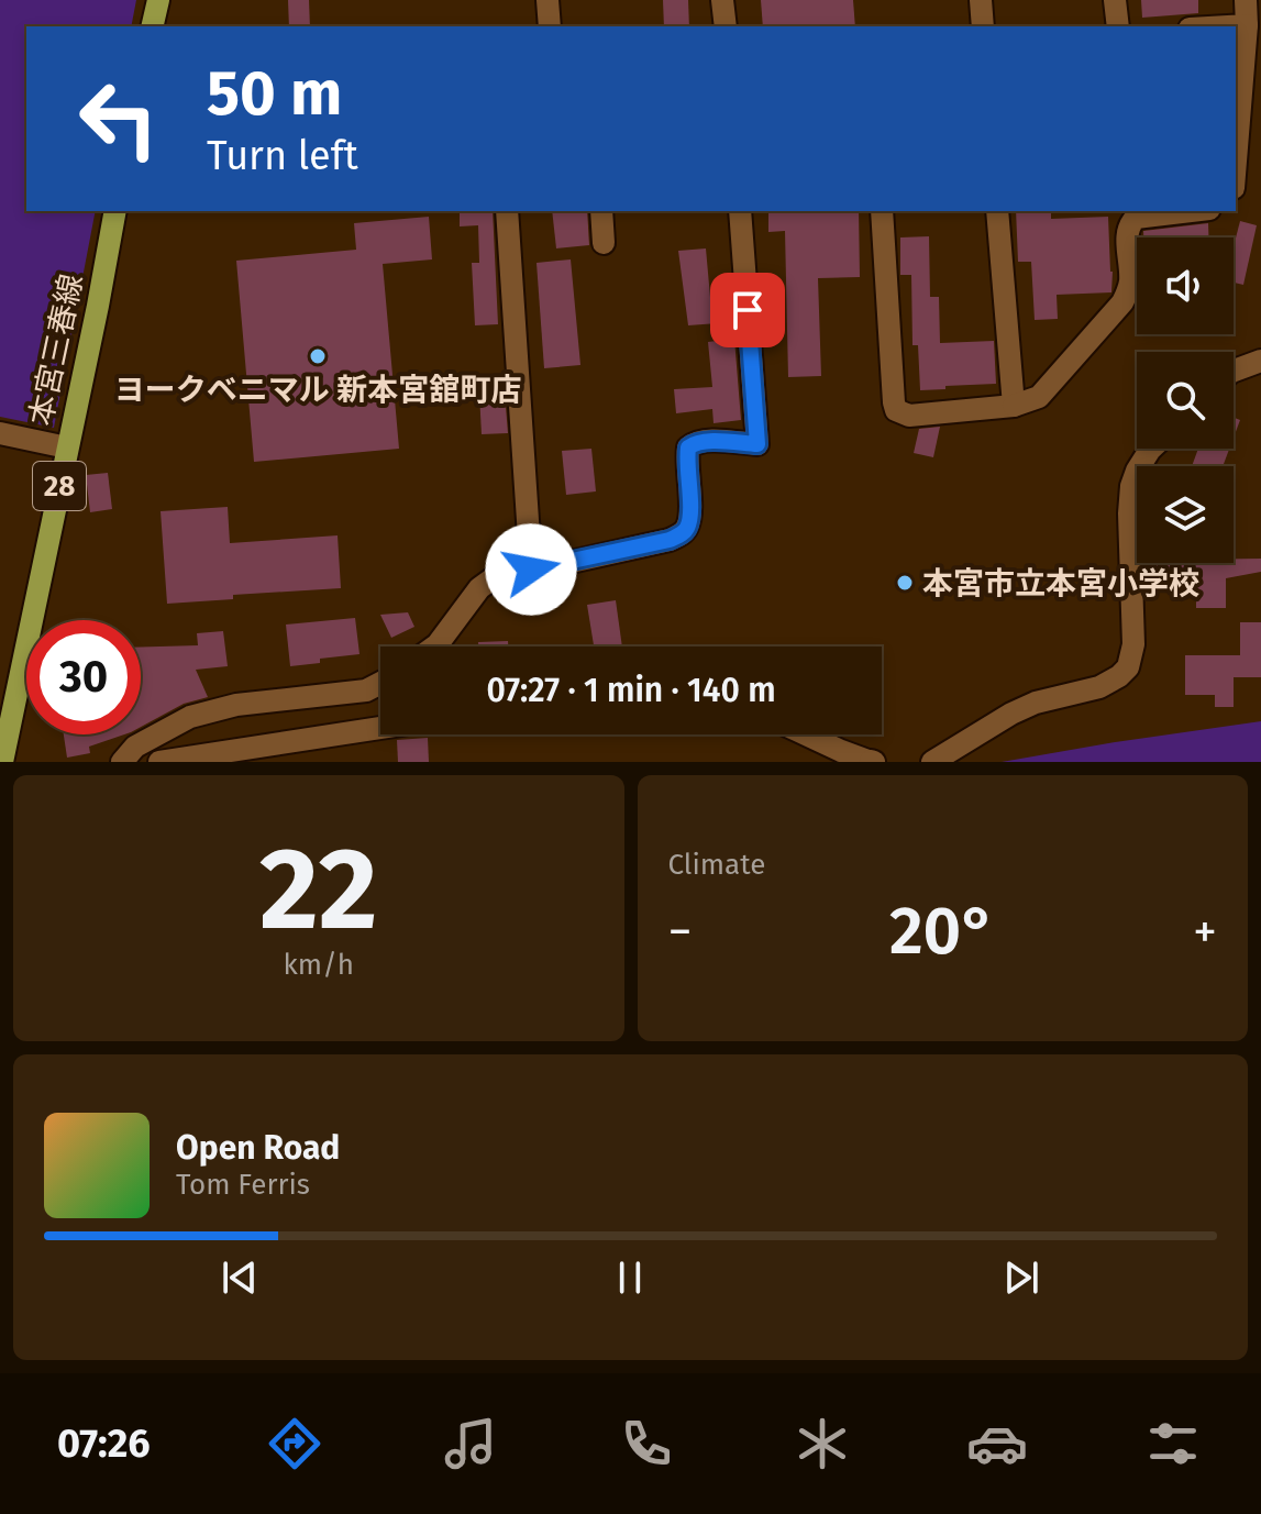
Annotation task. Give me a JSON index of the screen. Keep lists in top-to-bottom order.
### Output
{
  "streets": {
    "main road": ["本宮三春線", "28"]
  },
  "places": ["ヨークベニマル 新本宮舘町店", "本宮市立本宮小学校"],
  "page": {
    "turn": ["50 m", "Turn left"],
    "limit": "30",
    "trip": "07:27 · 1 min · 140 m",
    "tile": [
      ["22", "km/h"],
      "Climate"
    ],
    "heat": ["−", "20°", "+"],
    "song": ["Open Road", "Tom Ferris"],
    "tabs": "07:26"
  }
}
